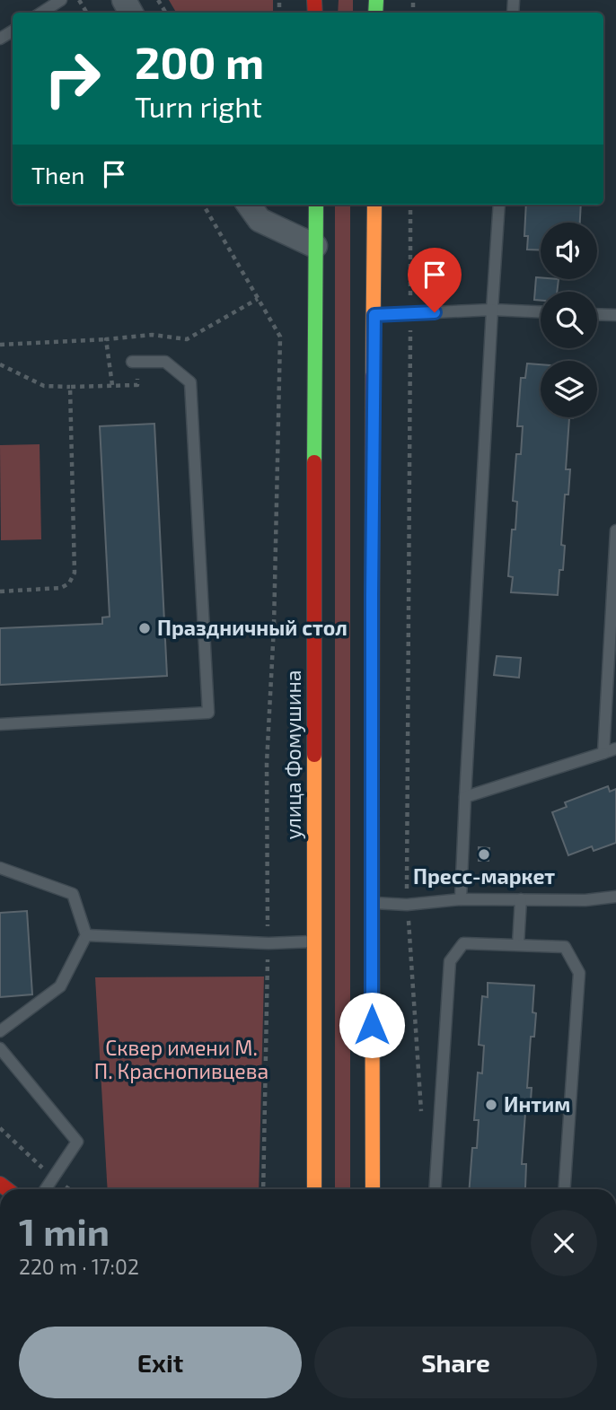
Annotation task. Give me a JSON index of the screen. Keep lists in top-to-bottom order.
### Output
{
  "streets": {
    "main road": ["улица Фомушина"]
  },
  "parks": ["Сквер имени М. П. Краснопивцева"],
  "places": ["Праздничный стол", "Пресс-маркет", "Интим"],
  "page": {
    "turn": ["200 m", "Turn right"],
    "then": "Then",
    "heading": ["1 min", "220 m · 17:02"],
    "buttons": ["Exit", "Share"]
  }
}
